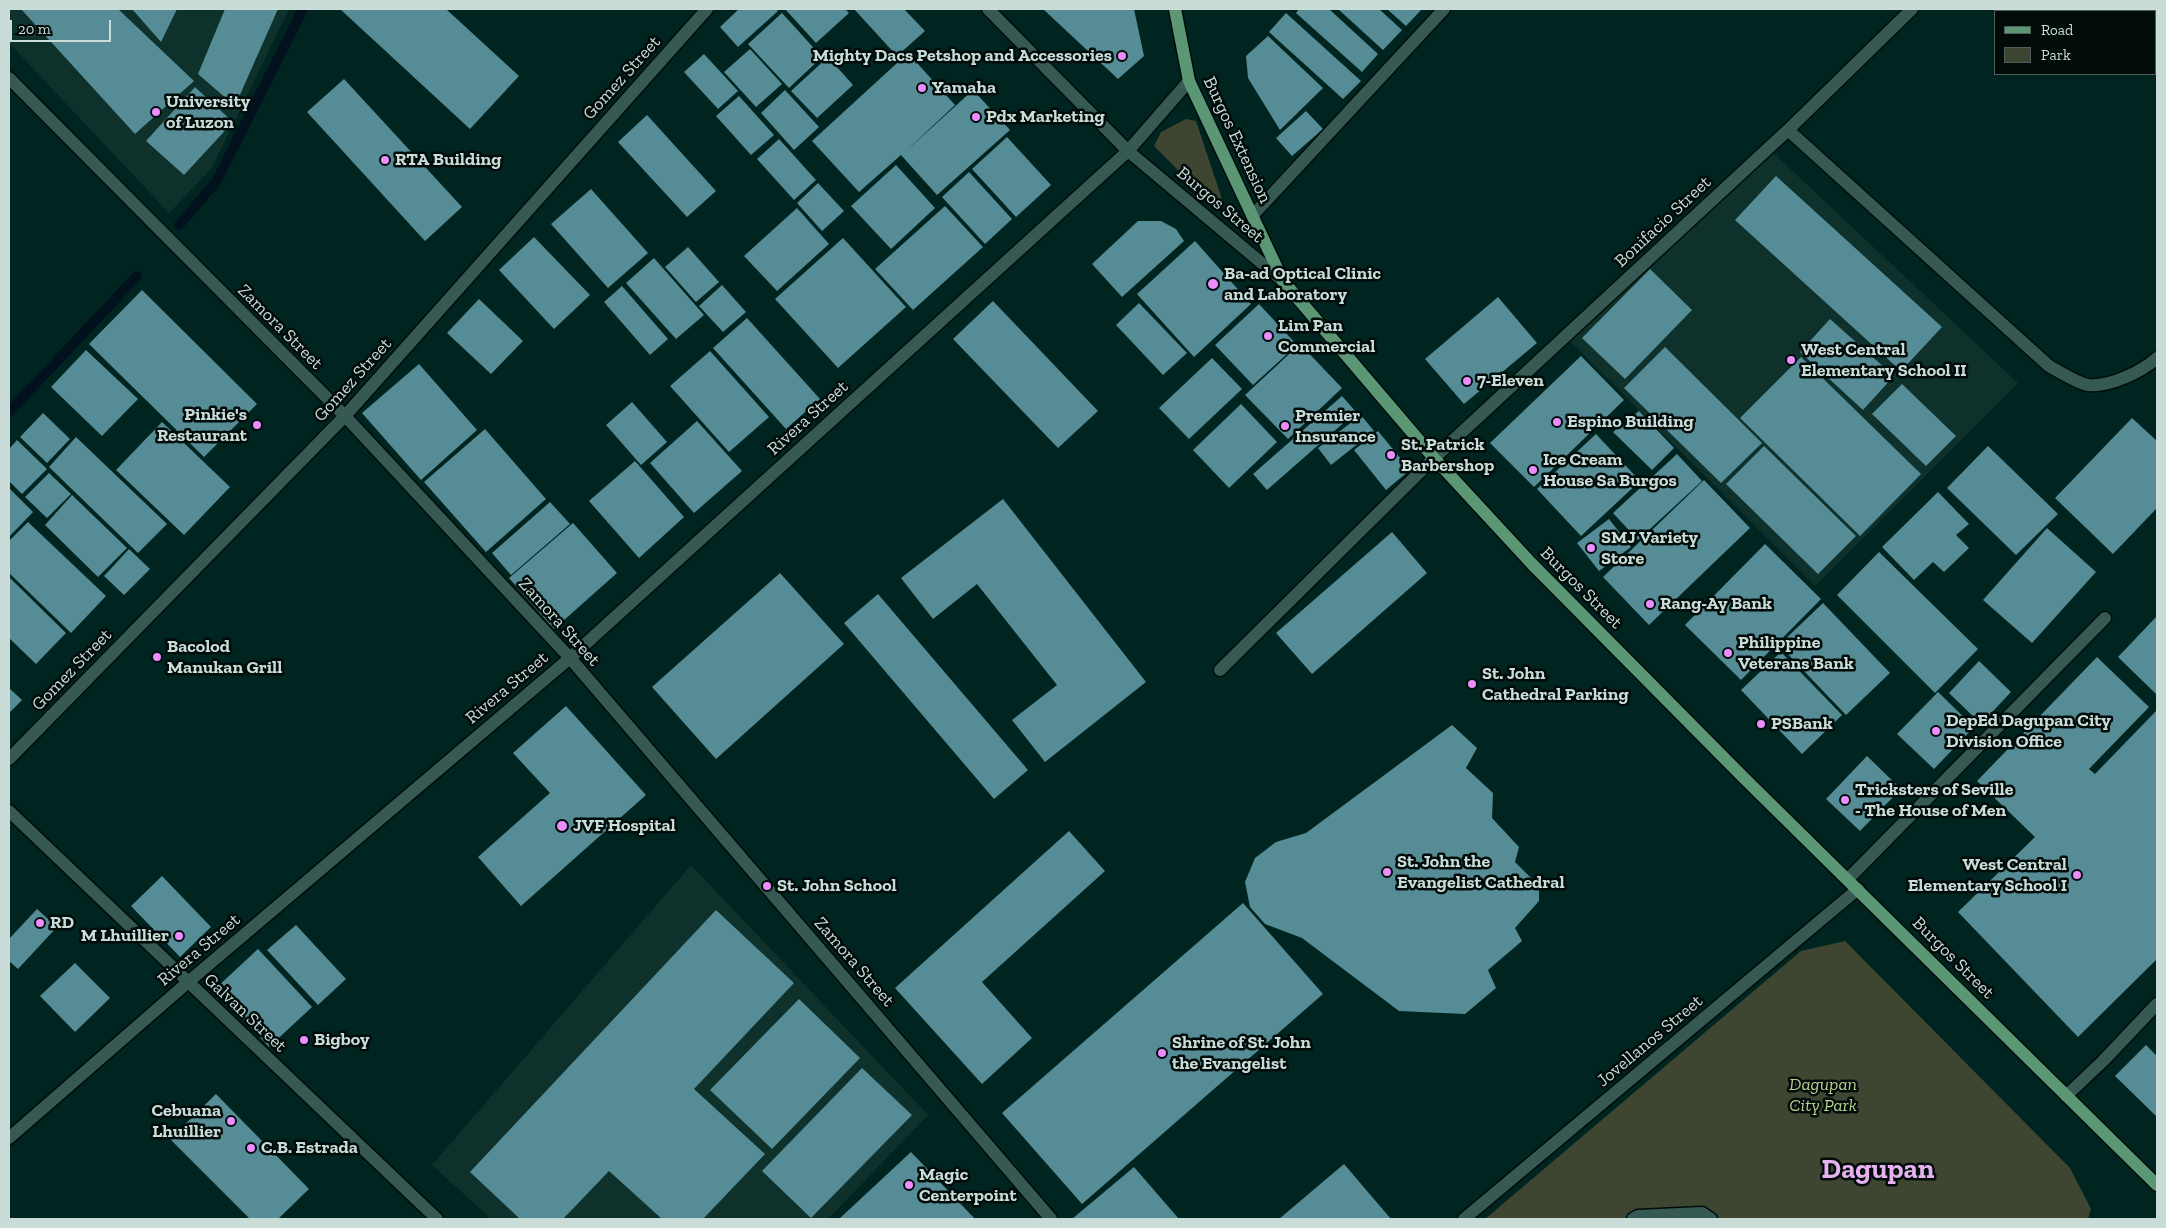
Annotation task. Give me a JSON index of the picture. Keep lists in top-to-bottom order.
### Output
{
  "streets": {
    "main road": ["Burgos Extension", "Burgos Street"],
    "street": [
      "Gomez Street",
      "Bonifacio Street",
      "Zamora Street",
      "Rivera Street",
      "Galvan Street",
      "Jovellanos Street"
    ]
  },
  "crossings": [
    ["Gomez Street", "Zamora Street"],
    ["Burgos Extension", "Burgos Street"],
    ["Burgos Extension", "Rivera Street"],
    ["Burgos Street", "Bonifacio Street"],
    ["Burgos Street", "Rivera Street"],
    ["Burgos Street", "Jovellanos Street"],
    ["Zamora Street", "Rivera Street"],
    ["Rivera Street", "Galvan Street"]
  ],
  "districts": ["Dagupan"],
  "parks": ["Dagupan City Park"],
  "places": [
    "Mighty Dacs Petshop and Accessories",
    "Yamaha",
    "University of Luzon",
    "Pdx Marketing",
    "RTA Building",
    "Ba-ad Optical Clinic and Laboratory",
    "Lim Pan Commercial",
    "West Central Elementary School II",
    "7-Eleven",
    "Espino Building",
    "Pinkie's Restaurant",
    "Premier Insurance",
    "St. Patrick Barbershop",
    "Ice Cream House Sa Burgos",
    "SMJ Variety Store",
    "Rang-Ay Bank",
    "Philippine Veterans Bank",
    "Bacolod Manukan Grill",
    "St. John Cathedral Parking",
    "PSBank",
    "DepEd Dagupan City Division Office",
    "Tricksters of Seville - The House of Men",
    "JVF Hospital",
    "St. John the Evangelist Cathedral",
    "West Central Elementary School I",
    "St. John School",
    "RD",
    "M Lhuillier",
    "Bigboy",
    "Shrine of St. John the Evangelist",
    "Cebuana Lhuillier",
    "C.B. Estrada",
    "Magic Centerpoint"
  ],
  "legend": ["Road", "Park"],
  "scale_bar": "20 m"
}
